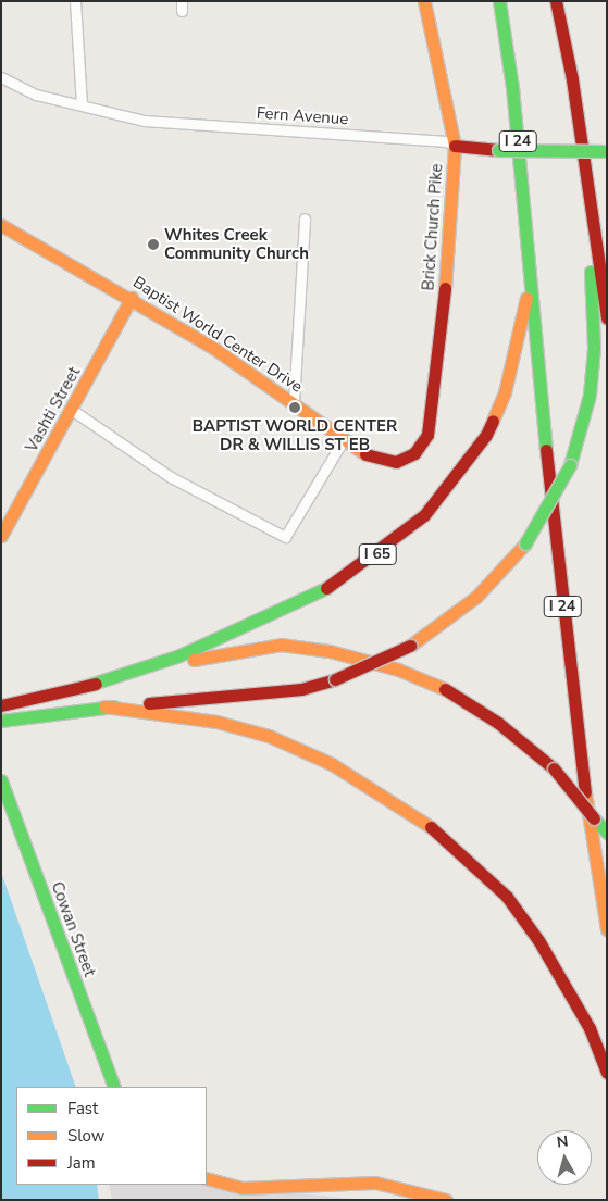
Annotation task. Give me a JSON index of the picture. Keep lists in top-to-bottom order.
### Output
{
  "streets": {
    "main road": [
      "Fern Avenue",
      "I 24",
      "Brick Church Pike",
      "Baptist World Center Drive",
      "Vashti Street",
      "I 65",
      "Cowan Street"
    ]
  },
  "crossings": [
    ["Fern Avenue", "Brick Church Pike"],
    ["I 24", "I 65"],
    ["Brick Church Pike", "Baptist World Center Drive"],
    ["Baptist World Center Drive", "Vashti Street"]
  ],
  "places": ["Whites Creek Community Church", "BAPTIST WORLD CENTER DR & WILLIS ST EB"],
  "legend": ["Fast", "Slow", "Jam"],
  "north": "top"
}
